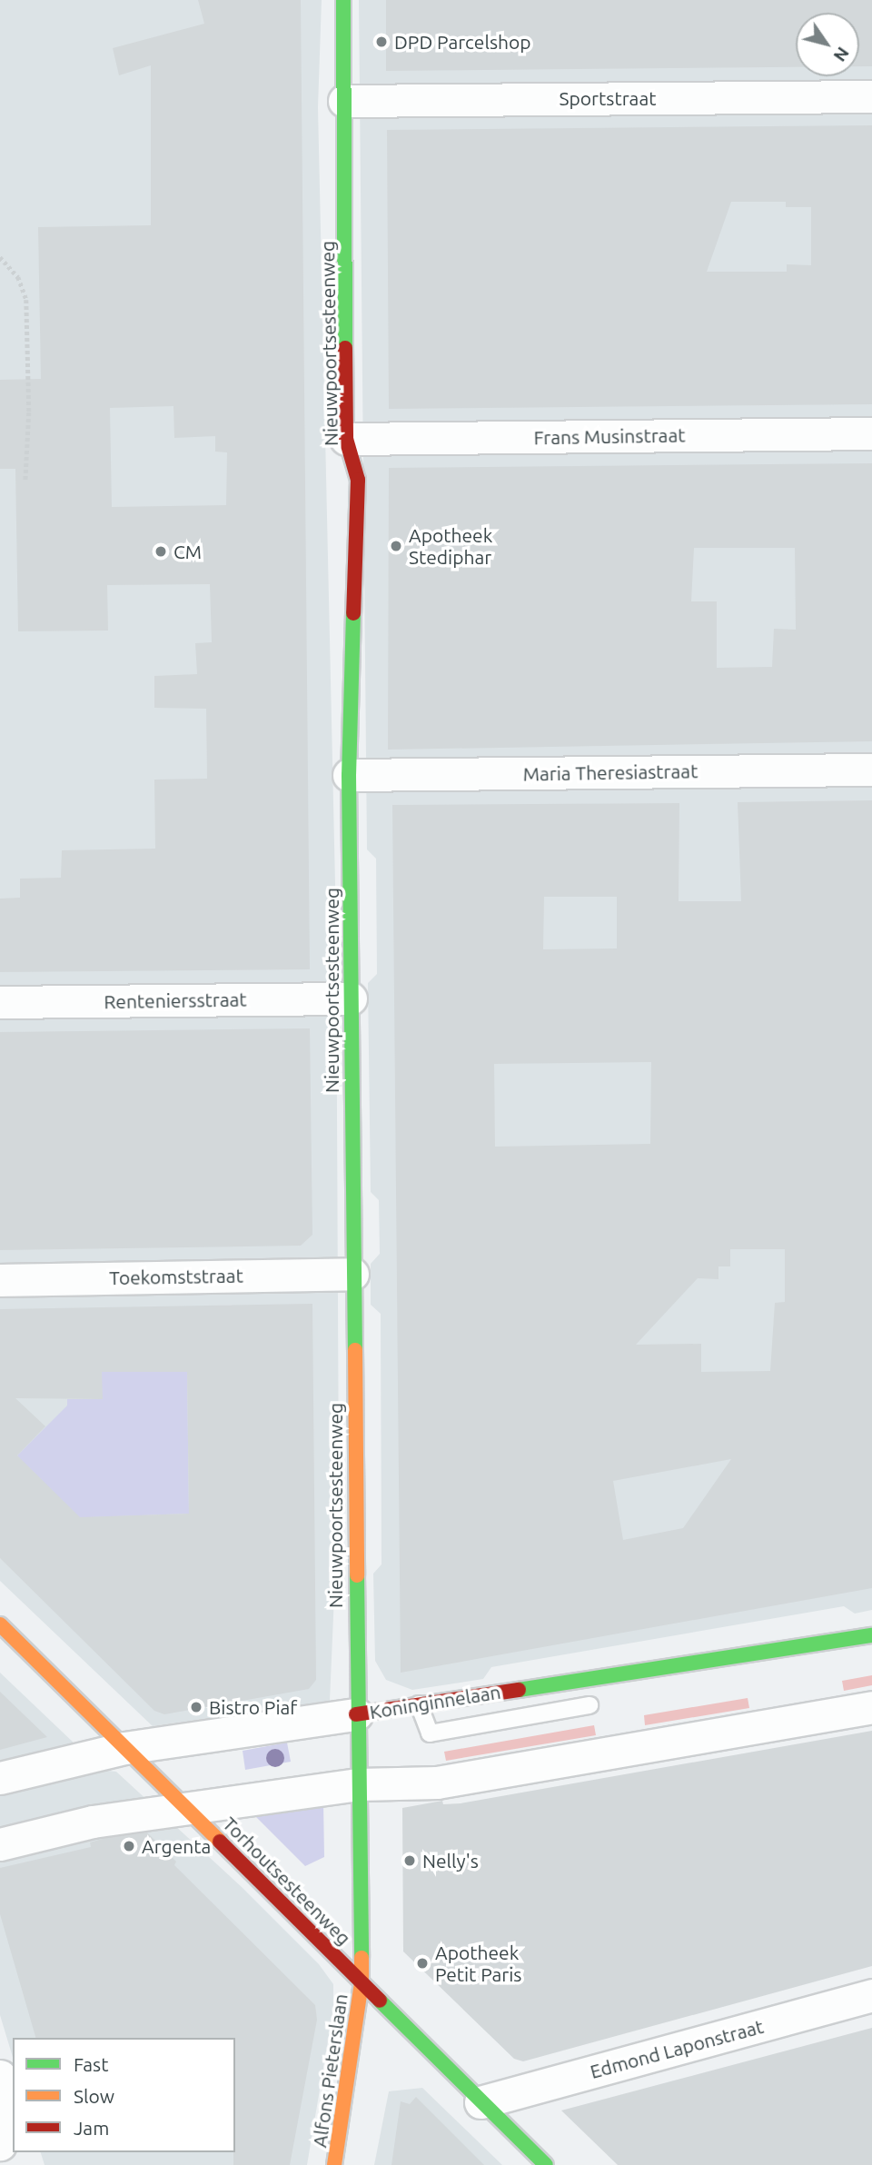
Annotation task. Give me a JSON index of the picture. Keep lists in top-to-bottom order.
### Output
{
  "streets": {
    "street": [
      "Sportstraat",
      "Nieuwpoortsesteenweg",
      "Frans Musinstraat",
      "Maria Theresiastraat",
      "Renteniersstraat",
      "Toekomststraat",
      "Koninginnelaan",
      "Torhoutsesteenweg",
      "Edmond Laponstraat",
      "Alfons Pieterslaan"
    ]
  },
  "crossings": [
    ["Sportstraat", "Nieuwpoortsesteenweg"],
    ["Nieuwpoortsesteenweg", "Frans Musinstraat"],
    ["Nieuwpoortsesteenweg", "Maria Theresiastraat"],
    ["Nieuwpoortsesteenweg", "Renteniersstraat"],
    ["Nieuwpoortsesteenweg", "Toekomststraat"],
    ["Nieuwpoortsesteenweg", "Koninginnelaan"],
    ["Nieuwpoortsesteenweg", "Torhoutsesteenweg"],
    ["Nieuwpoortsesteenweg", "Alfons Pieterslaan"],
    ["Koninginnelaan", "Torhoutsesteenweg"],
    ["Torhoutsesteenweg", "Edmond Laponstraat"],
    ["Torhoutsesteenweg", "Alfons Pieterslaan"]
  ],
  "places": [
    "DPD Parcelshop",
    "Apotheek Stediphar",
    "CM",
    "Bistro Piaf",
    "Argenta",
    "Nelly's",
    "Apotheek Petit Paris"
  ],
  "legend": ["Fast", "Slow", "Jam"],
  "north": "bottom right"
}
